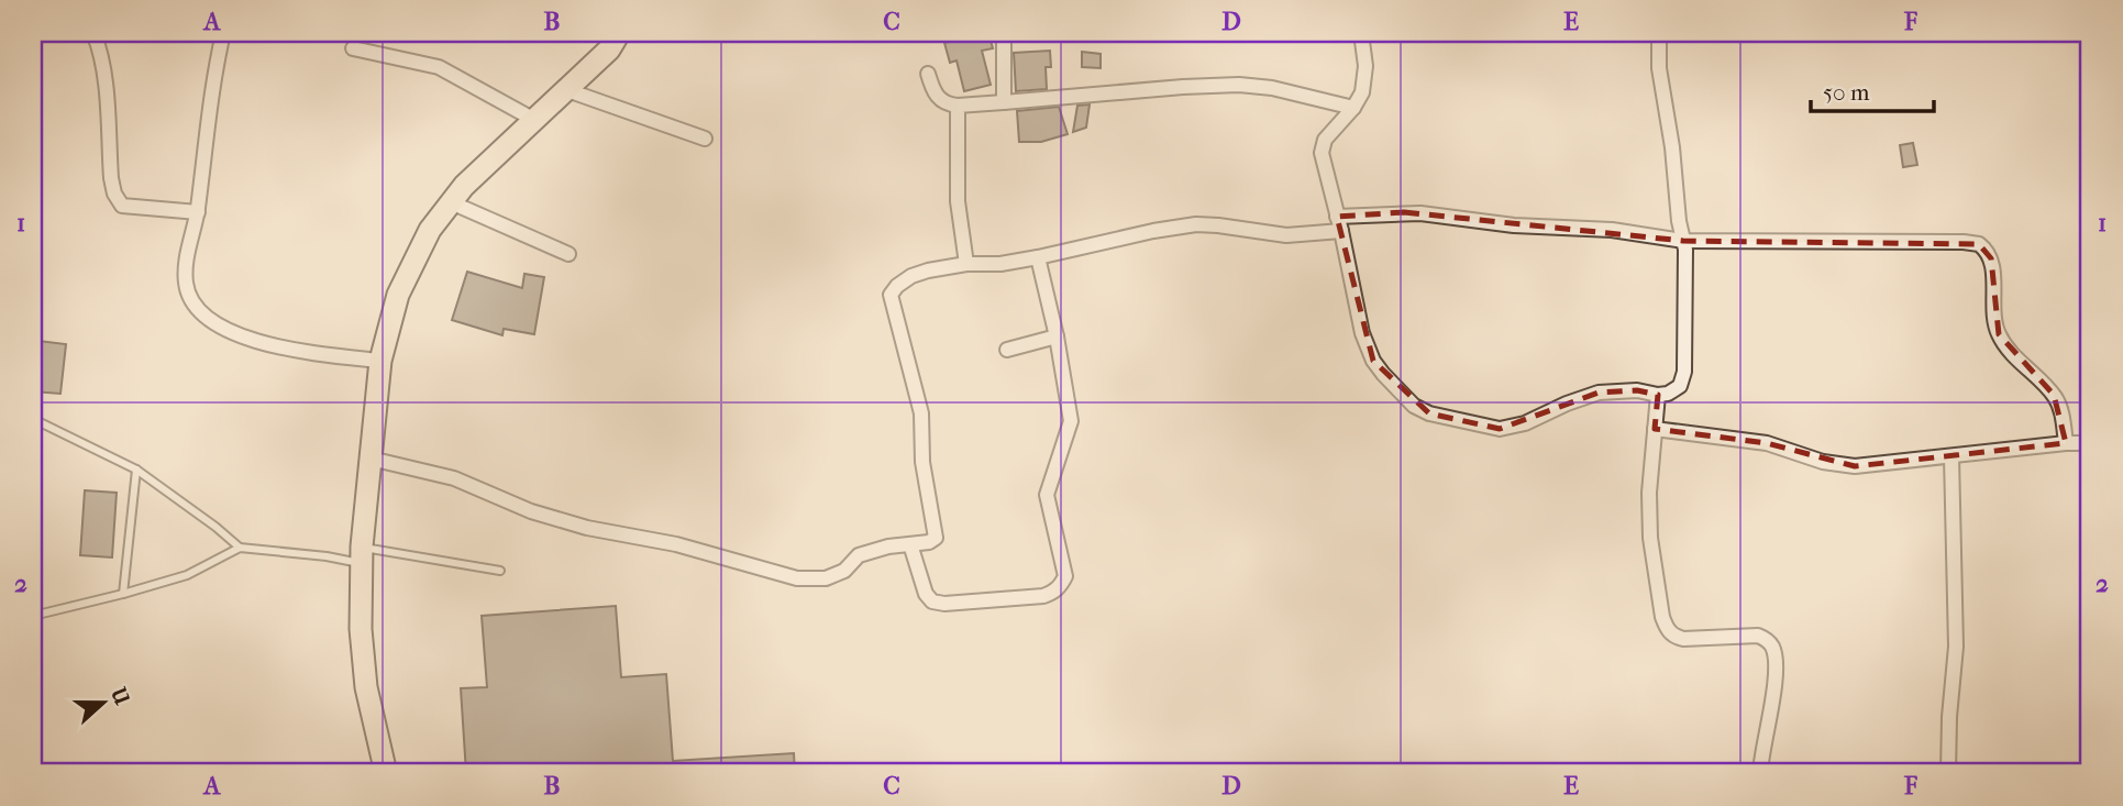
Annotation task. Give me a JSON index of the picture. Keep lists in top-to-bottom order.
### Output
{
  "scale_bar": "50 m",
  "north": "right",
  "grid": {
    "columns": [
      "A",
      "B",
      "C",
      "D",
      "E",
      "F"
    ],
    "rows": ["1", "2"]
  }
}
